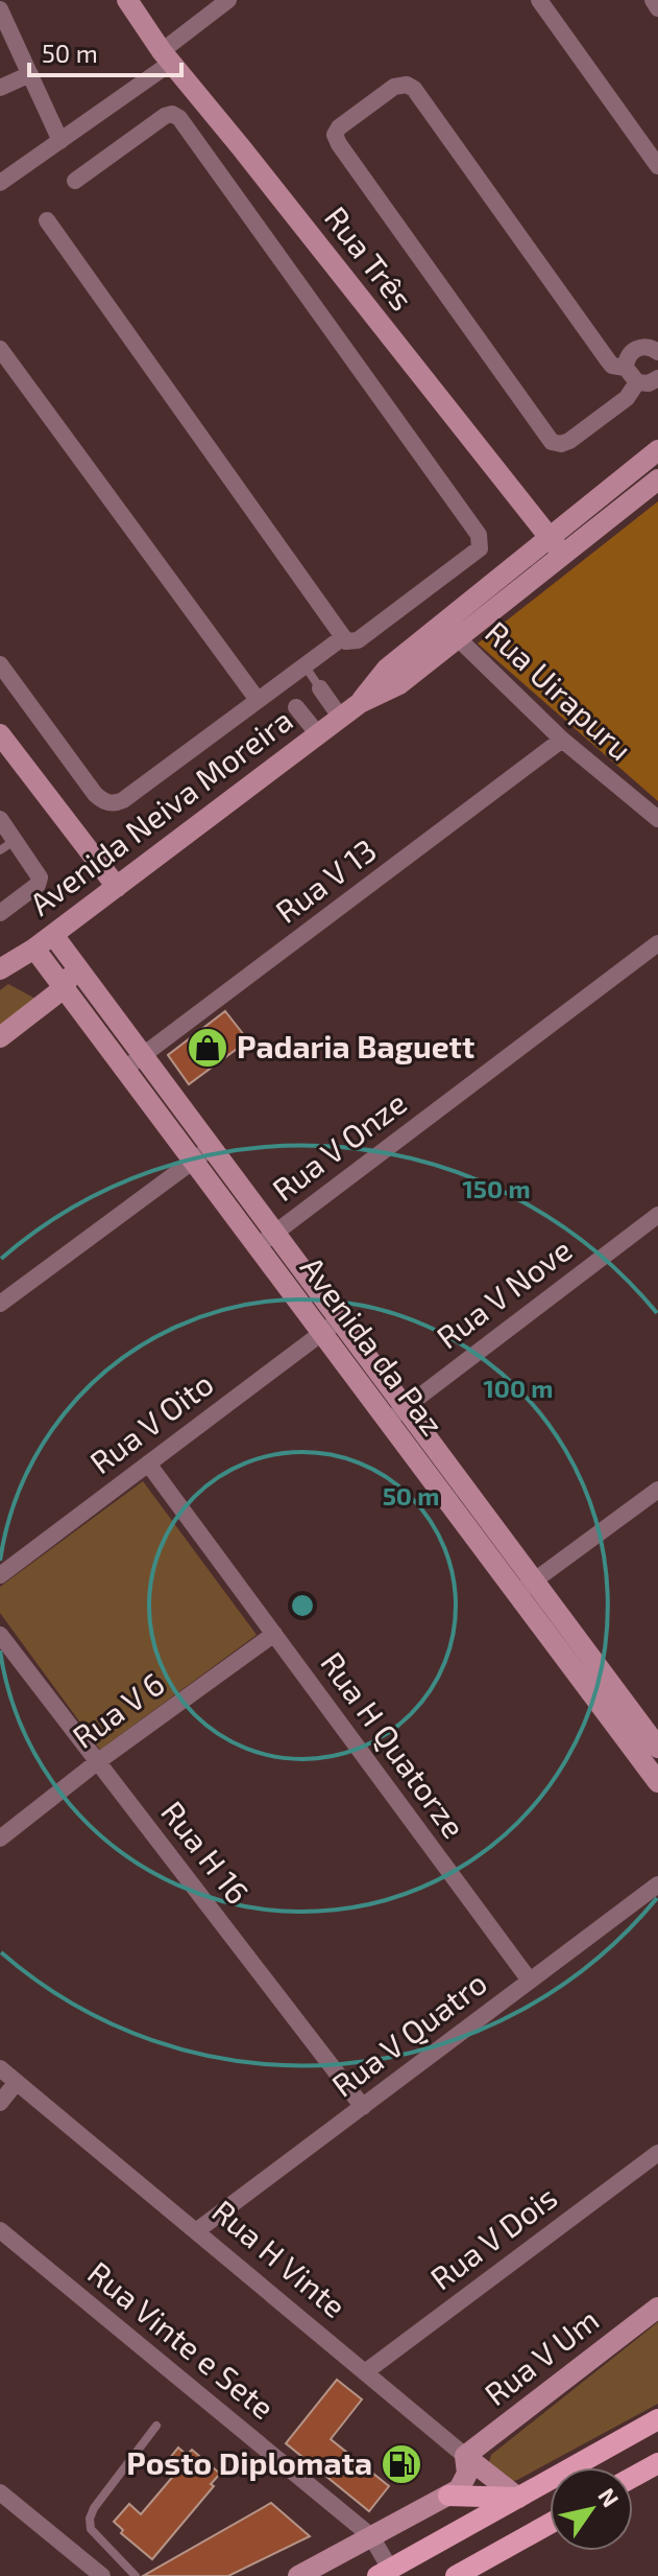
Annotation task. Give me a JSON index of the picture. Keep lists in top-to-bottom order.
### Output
{
  "streets": {
    "street": [
      "Rua Três",
      "Rua Uirapuru",
      "Avenida Neiva Moreira",
      "Rua V 13",
      "Rua V Onze",
      "Rua V Nove",
      "Avenida da Paz",
      "Rua V Oito",
      "Rua V 6",
      "Rua H Quatorze",
      "Rua H 16",
      "Rua V Quatro",
      "Rua V Dois",
      "Rua H Vinte",
      "Rua Vinte e Sete",
      "Rua V Um"
    ]
  },
  "crossings": [
    ["Rua Três", "Avenida Neiva Moreira"],
    ["Rua Uirapuru", "Avenida Neiva Moreira"],
    ["Rua Uirapuru", "Rua V 13"],
    ["Avenida Neiva Moreira", "Avenida da Paz"],
    ["Rua V 13", "Avenida da Paz"],
    ["Rua V Onze", "Avenida da Paz"],
    ["Rua V Nove", "Avenida da Paz"],
    ["Avenida da Paz", "Rua V Oito"],
    ["Rua V Oito", "Rua H Quatorze"],
    ["Rua V 6", "Rua H Quatorze"],
    ["Rua V 6", "Rua H 16"],
    ["Rua H Quatorze", "Rua V Quatro"],
    ["Rua H 16", "Rua V Quatro"],
    ["Rua V Quatro", "Rua H Vinte"],
    ["Rua V Dois", "Rua H Vinte"],
    ["Rua H Vinte", "Rua V Um"]
  ],
  "places": {
    "shop": ["Padaria Baguett"],
    "fuel station": ["Posto Diplomata"]
  },
  "scale_bar": "50 m",
  "north": "top right",
  "rings": ["150 m", "100 m", "50 m"]
}
